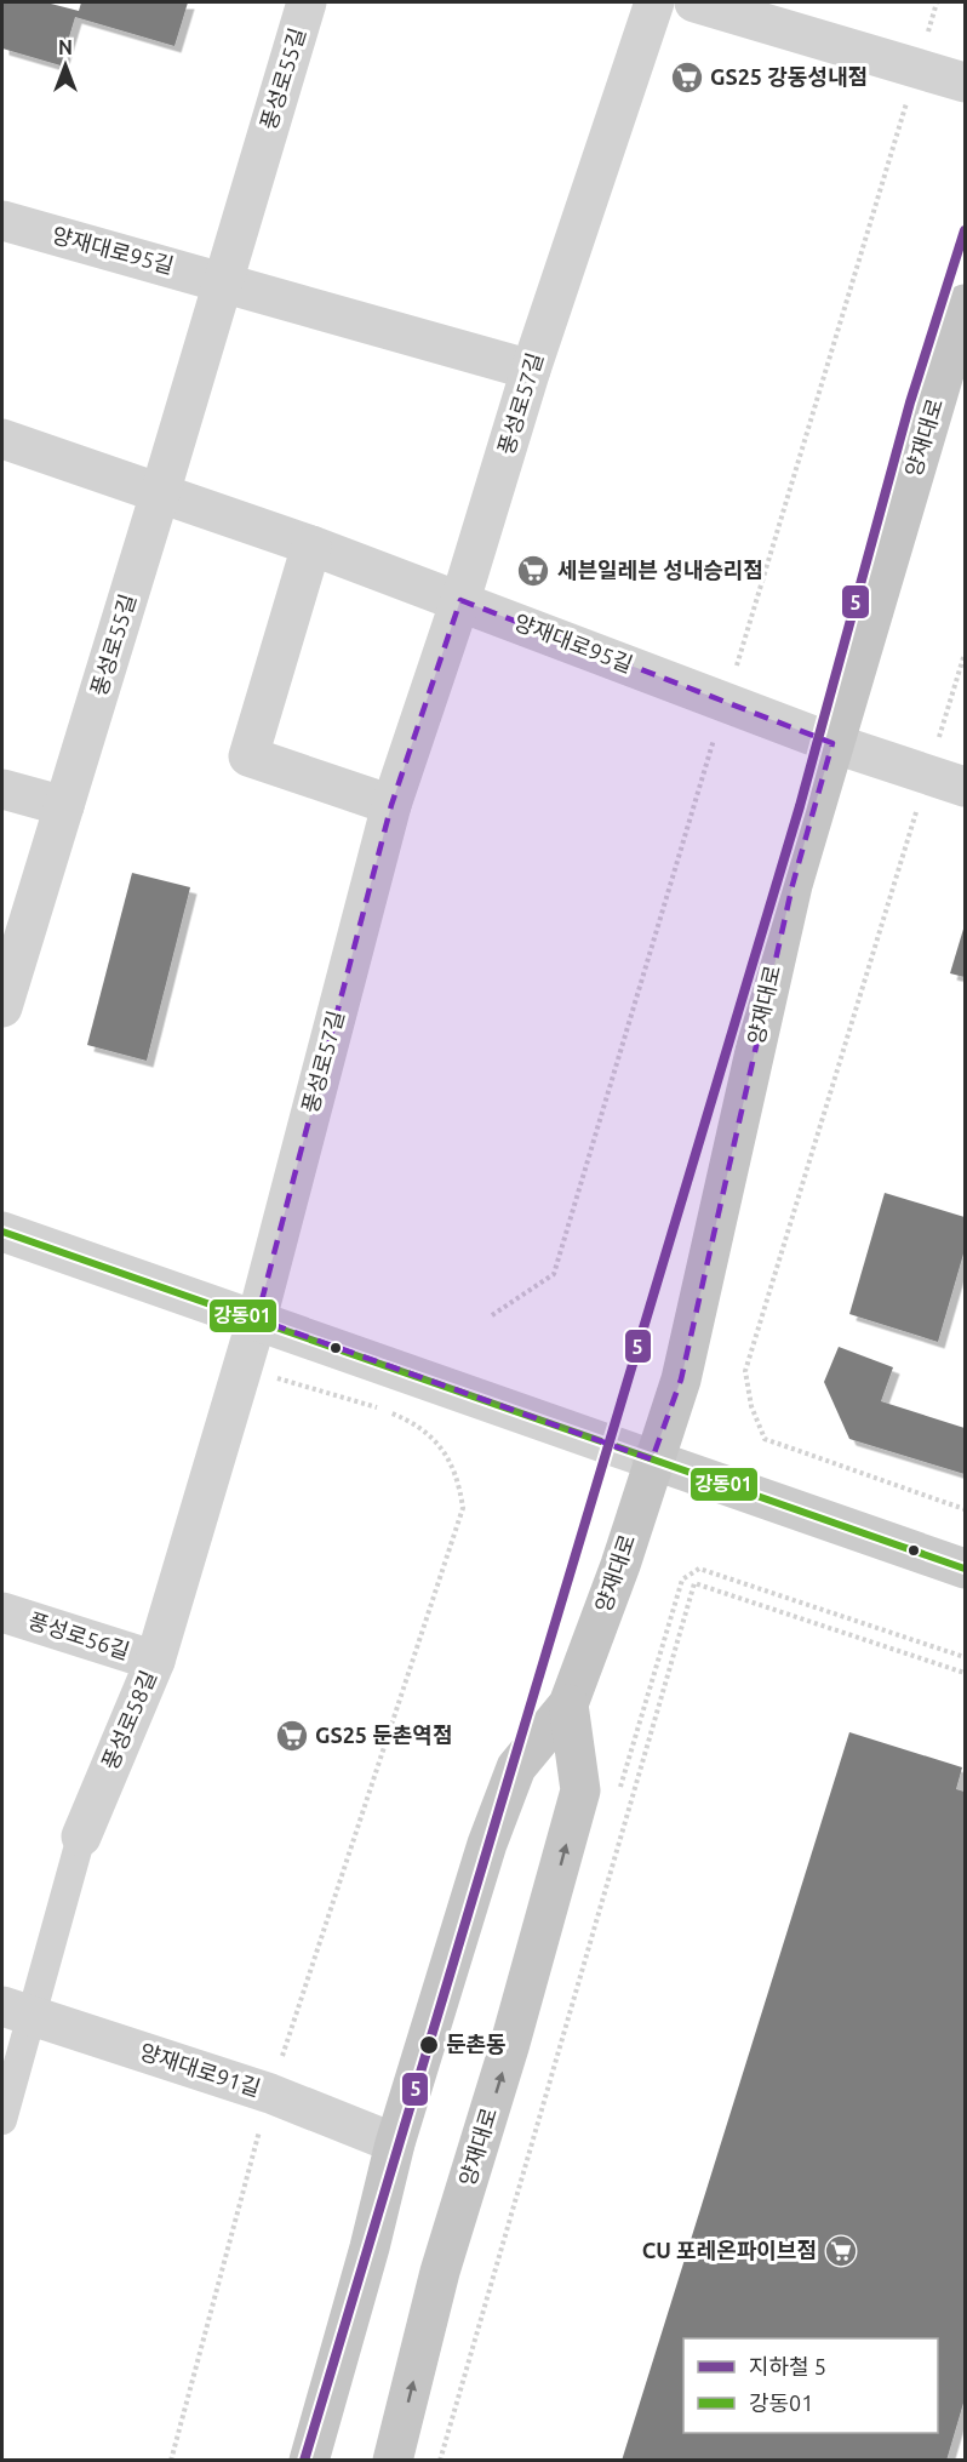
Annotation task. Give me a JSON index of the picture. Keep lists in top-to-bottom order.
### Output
{
  "streets": {
    "main road": ["양재대로"],
    "street": [
      "풍성로55길",
      "양재대로95길",
      "풍성로57길",
      "풍성로56길",
      "풍성로58길",
      "양재대로91길"
    ]
  },
  "crossings": [
    ["풍성로55길", "양재대로95길"],
    ["양재대로95길", "풍성로57길"],
    ["양재대로95길", "양재대로"],
    ["풍성로57길", "풍성로58길"],
    ["양재대로", "양재대로91길"],
    ["풍성로56길", "풍성로58길"],
    ["풍성로58길", "양재대로91길"]
  ],
  "places": {
    "supermarket": [
      "GS25 강동성내점",
      "세븐일레븐 성내승리점",
      "GS25 둔촌역점",
      "CU 포레온파이브점"
    ],
    "other": ["둔촌동"]
  },
  "lines": ["metro line 5", "transit line 강동01"],
  "legend": ["지하철 5", "강동01"],
  "north": "top"
}
